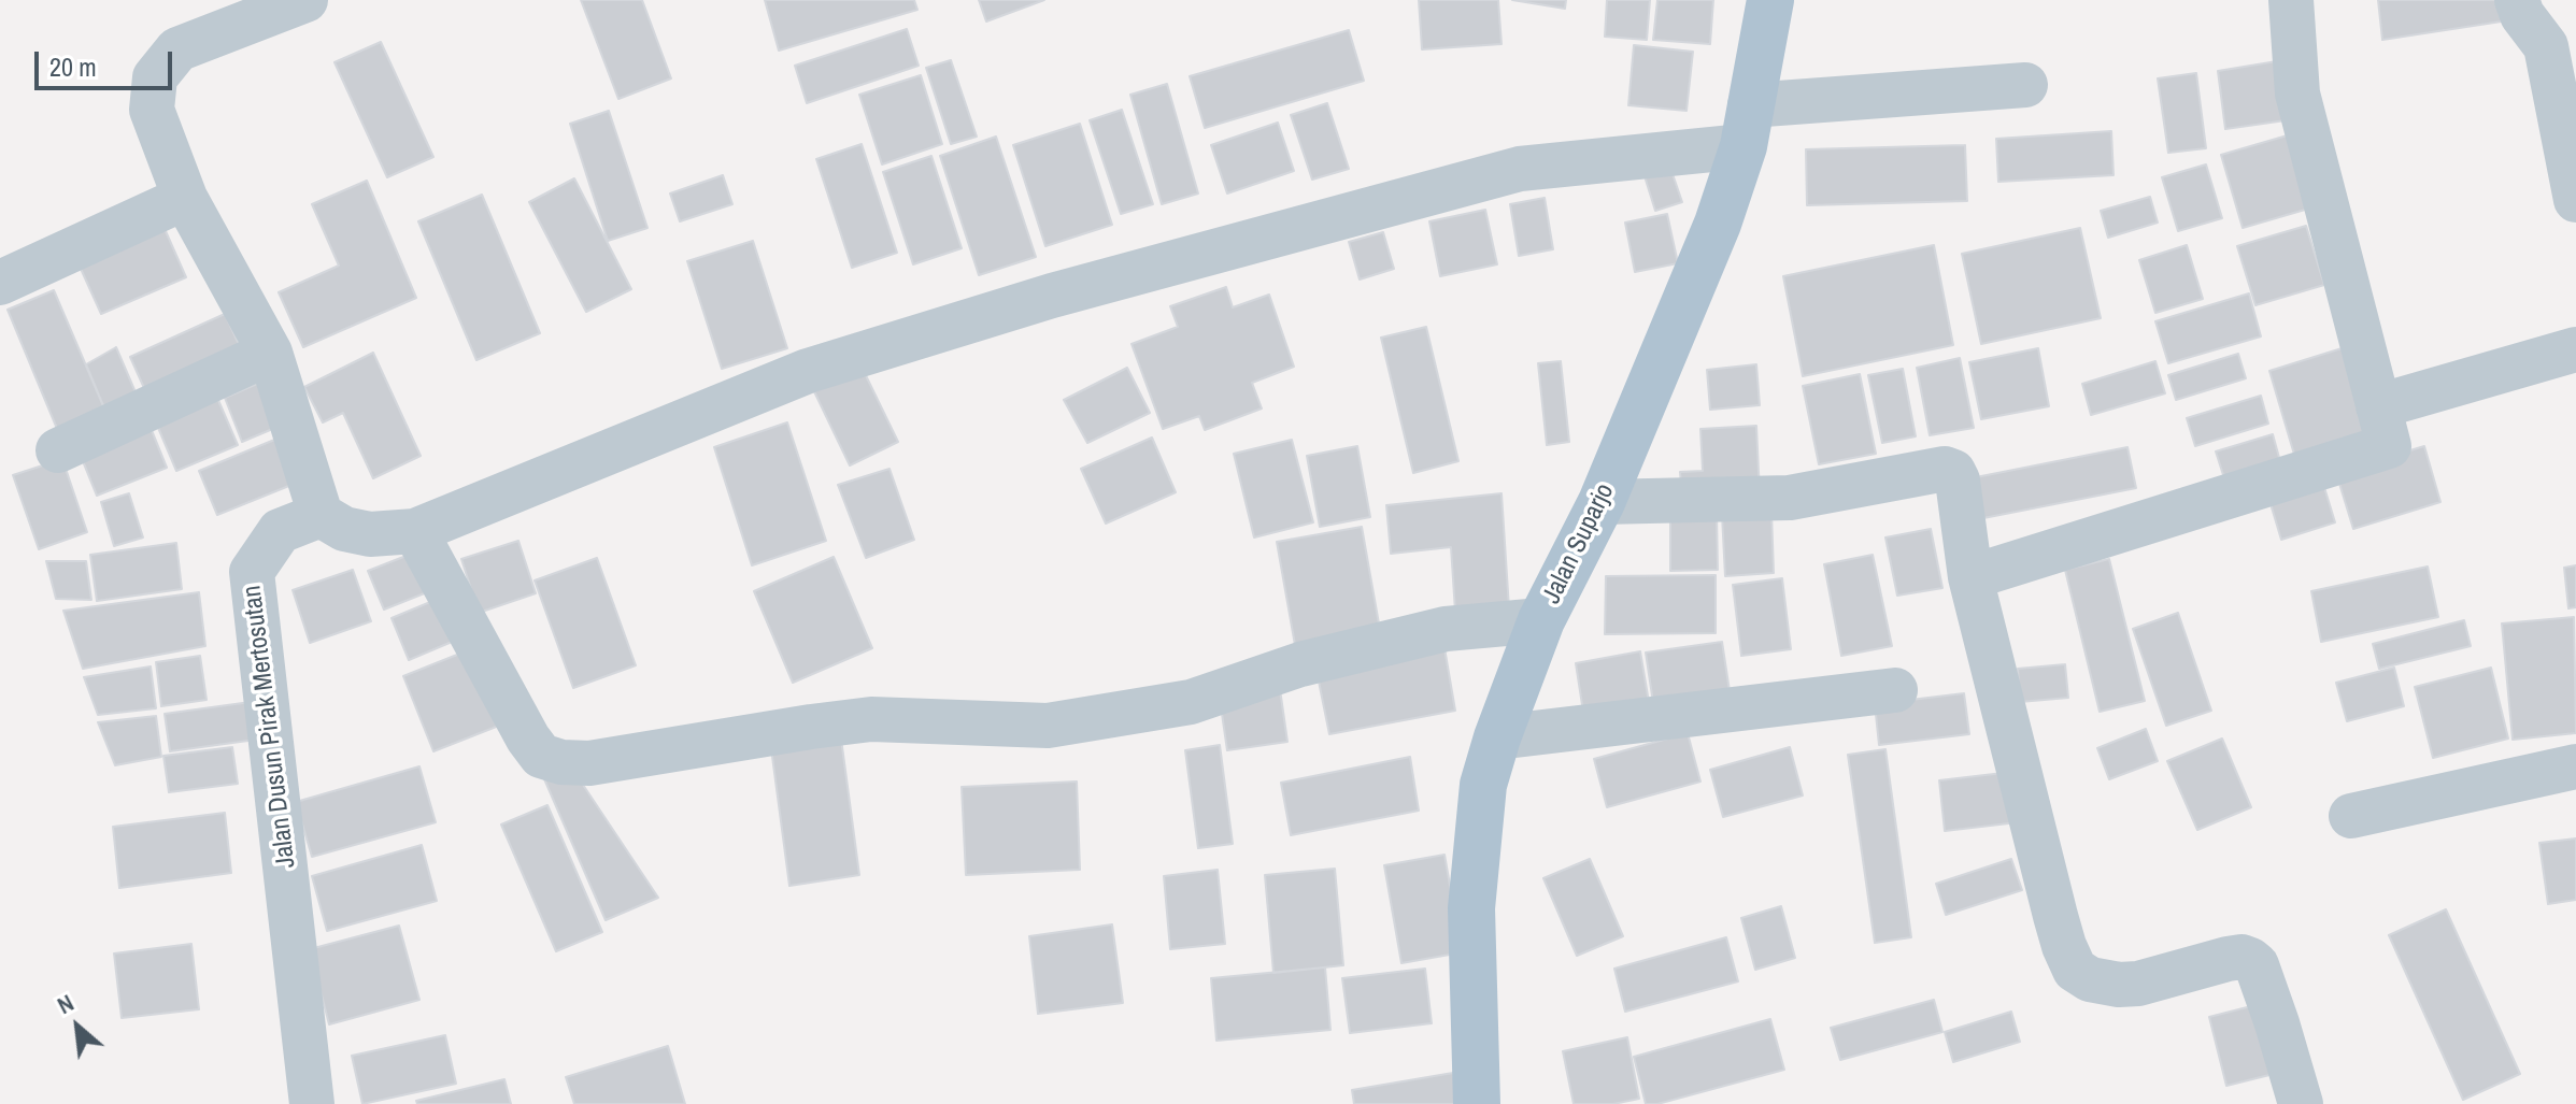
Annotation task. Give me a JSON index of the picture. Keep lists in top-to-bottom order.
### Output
{
  "streets": {
    "main road": ["Jalan Suparjo"],
    "street": ["Jalan Dusun Pirak Mertosutan"]
  },
  "scale_bar": "20 m",
  "north": "top left"
}
